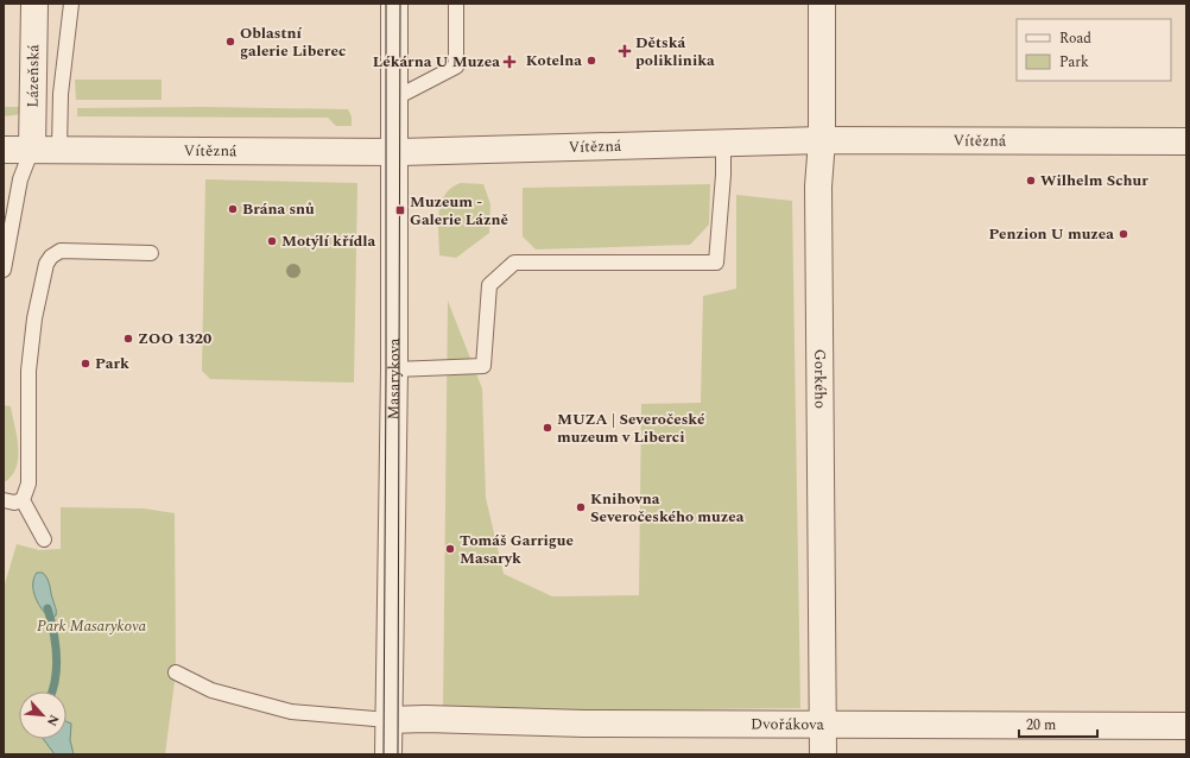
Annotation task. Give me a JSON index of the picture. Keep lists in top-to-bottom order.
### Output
{
  "streets": {
    "street": [
      "Lázeňská",
      "Vítězná",
      "Masarykova",
      "Gorkého",
      "Dvořákova"
    ]
  },
  "crossings": [
    ["Lázeňská", "Vítězná"],
    ["Vítězná", "Masarykova"],
    ["Vítězná", "Gorkého"],
    ["Masarykova", "Dvořákova"],
    ["Gorkého", "Dvořákova"]
  ],
  "parks": ["Park Masarykova"],
  "places": {
    "other": [
      "Oblastní galerie Liberec",
      "Kotelna",
      "Wilhelm Schur",
      "Brána snů",
      "Penzion U muzea",
      "Motýlí křídla",
      "ZOO 1320",
      "Park",
      "MUZA | Severočeské muzeum v Liberci",
      "Knihovna Severočeského muzea",
      "Tomáš Garrigue Masaryk"
    ],
    "health": ["Dětská poliklinika", "Lékárna U Muzea"],
    "transit": ["Muzeum - Galerie Lázně"]
  },
  "legend": ["Road", "Park"],
  "scale_bar": "20 m",
  "north": "bottom right"
}
